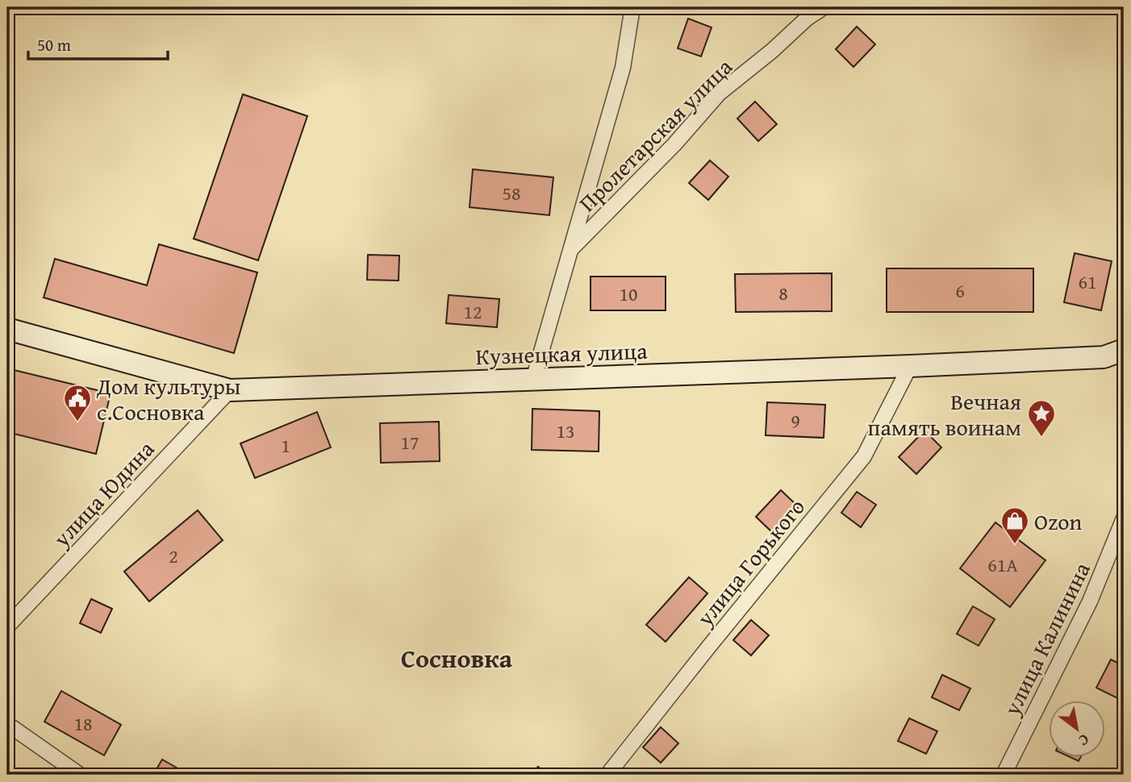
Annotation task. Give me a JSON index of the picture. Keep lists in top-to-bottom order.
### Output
{
  "streets": {
    "main road": ["Кузнецкая улица"],
    "street": [
      "Пролетарская улица",
      "улица Юдина",
      "улица Горького",
      "улица Калинина"
    ]
  },
  "crossings": [
    ["Пролетарская улица", "Кузнецкая улица"],
    ["Кузнецкая улица", "улица Юдина"],
    ["Кузнецкая улица", "улица Горького"]
  ],
  "districts": ["Сосновка"],
  "places": {
    "public building": ["Дом культуры с.Сосновка"],
    "place": ["Вечная память воинам"],
    "shop": ["Ozon"]
  },
  "house_numbers": [
    "58",
    "61",
    "6",
    "8",
    "10",
    "12",
    "9",
    "13",
    "17",
    "1",
    "2",
    "61А",
    "18"
  ],
  "scale_bar": "50 m",
  "north": "bottom right"
}
